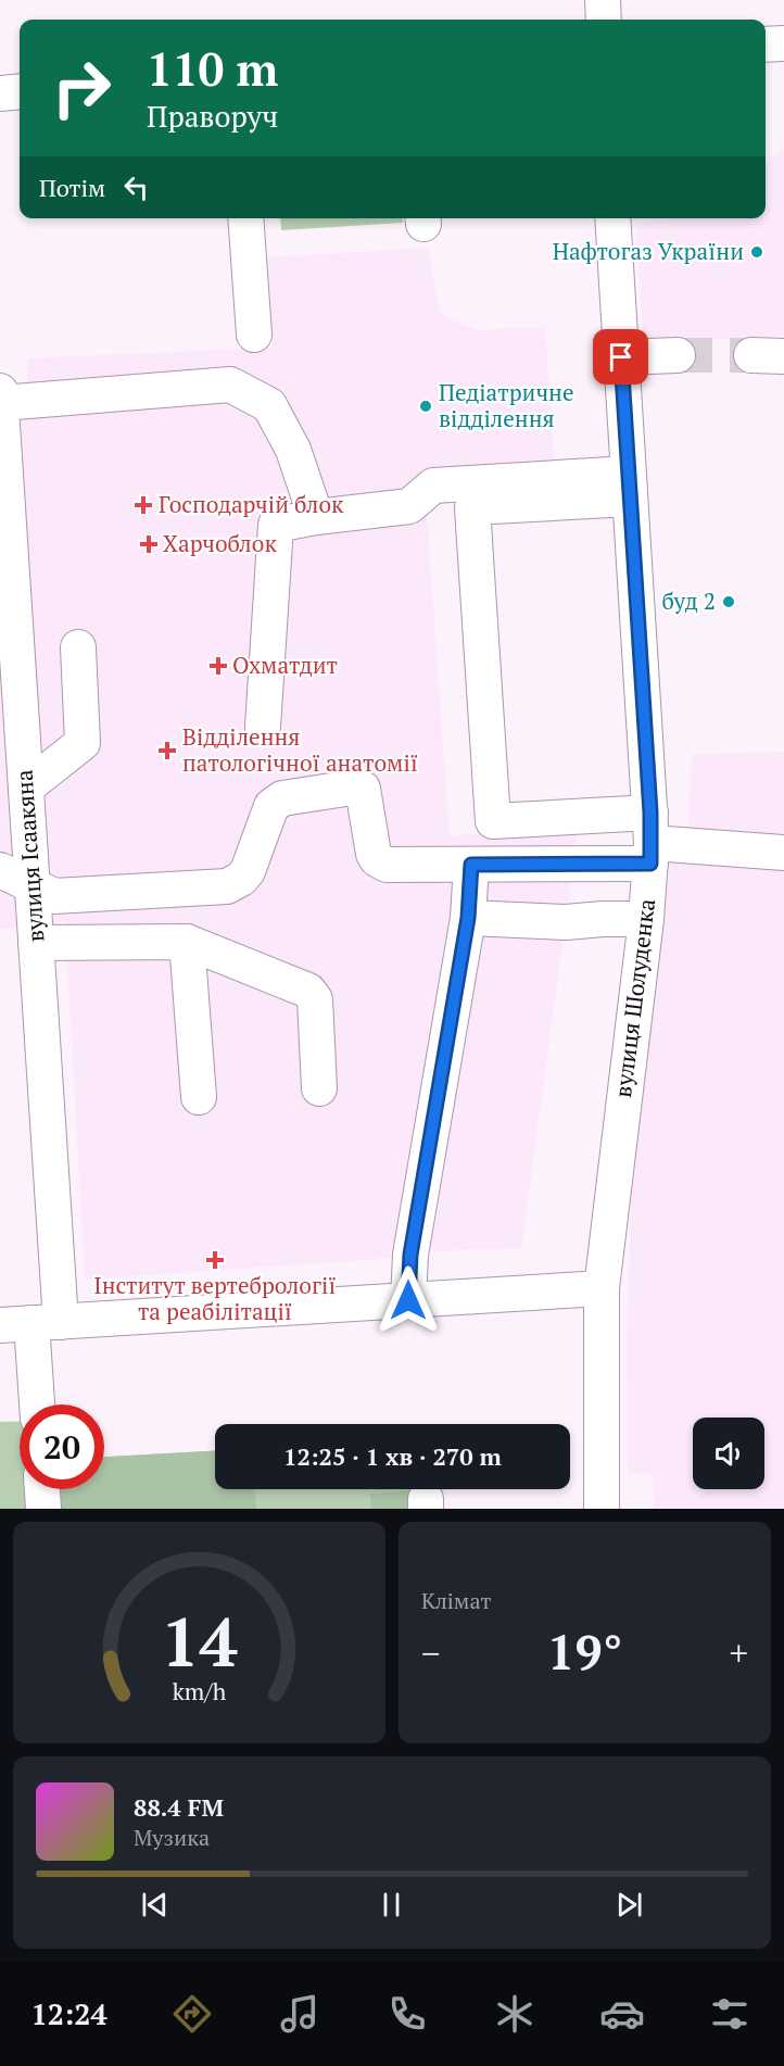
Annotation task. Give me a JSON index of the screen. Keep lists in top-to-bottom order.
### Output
{
  "streets": {
    "street": ["вулиця Ісаакяна", "вулиця Шолуденка"]
  },
  "places": {
    "other": ["Нафтогаз України", "Педіатричне відділення", "буд 2"],
    "health": [
      "Господарчій блок",
      "Харчоблок",
      "Охматдит",
      "Відділення патологічної анатомії",
      "Інститут вертебрології та реабілітації"
    ]
  },
  "page": {
    "turn": ["110 m", "Праворуч"],
    "then": "Потім",
    "limit": "20",
    "trip": "12:25 · 1 хв · 270 m",
    "tile": "Клімат",
    "heat": ["−", "19°", "+"],
    "song": ["88.4 FM", "Музика"],
    "tabs": "12:24",
    "gauge": ["14", "km/h"]
  }
}
